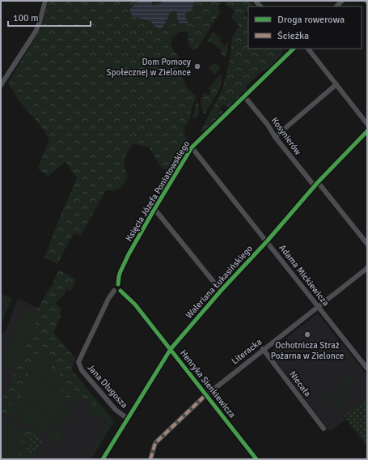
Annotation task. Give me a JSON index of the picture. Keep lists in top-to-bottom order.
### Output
{
  "streets": {
    "street": [
      "Kosynierów",
      "Księcia Józefa Poniatowskiego",
      "Adama Mickiewicza",
      "Waleriana Łukasińskiego",
      "Literacka",
      "Henryka Sienkiewicza",
      "Niecała",
      "Jana Długosza"
    ]
  },
  "crossings": [
    ["Kosynierów", "Księcia Józefa Poniatowskiego"],
    ["Kosynierów", "Waleriana Łukasińskiego"],
    ["Księcia Józefa Poniatowskiego", "Adama Mickiewicza"],
    ["Księcia Józefa Poniatowskiego", "Henryka Sienkiewicza"],
    ["Księcia Józefa Poniatowskiego", "Jana Długosza"],
    ["Adama Mickiewicza", "Waleriana Łukasińskiego"],
    ["Adama Mickiewicza", "Literacka"],
    ["Waleriana Łukasińskiego", "Henryka Sienkiewicza"],
    ["Waleriana Łukasińskiego", "Jana Długosza"],
    ["Literacka", "Henryka Sienkiewicza"],
    ["Literacka", "Niecała"],
    ["Henryka Sienkiewicza", "Jana Długosza"]
  ],
  "places": ["Dom Pomocy Społecznej w Zielonce", "Ochotnicza Straż Pożarna w Zielonce"],
  "legend": ["Droga rowerowa", "Ścieżka"],
  "scale_bar": "100 m"
}
